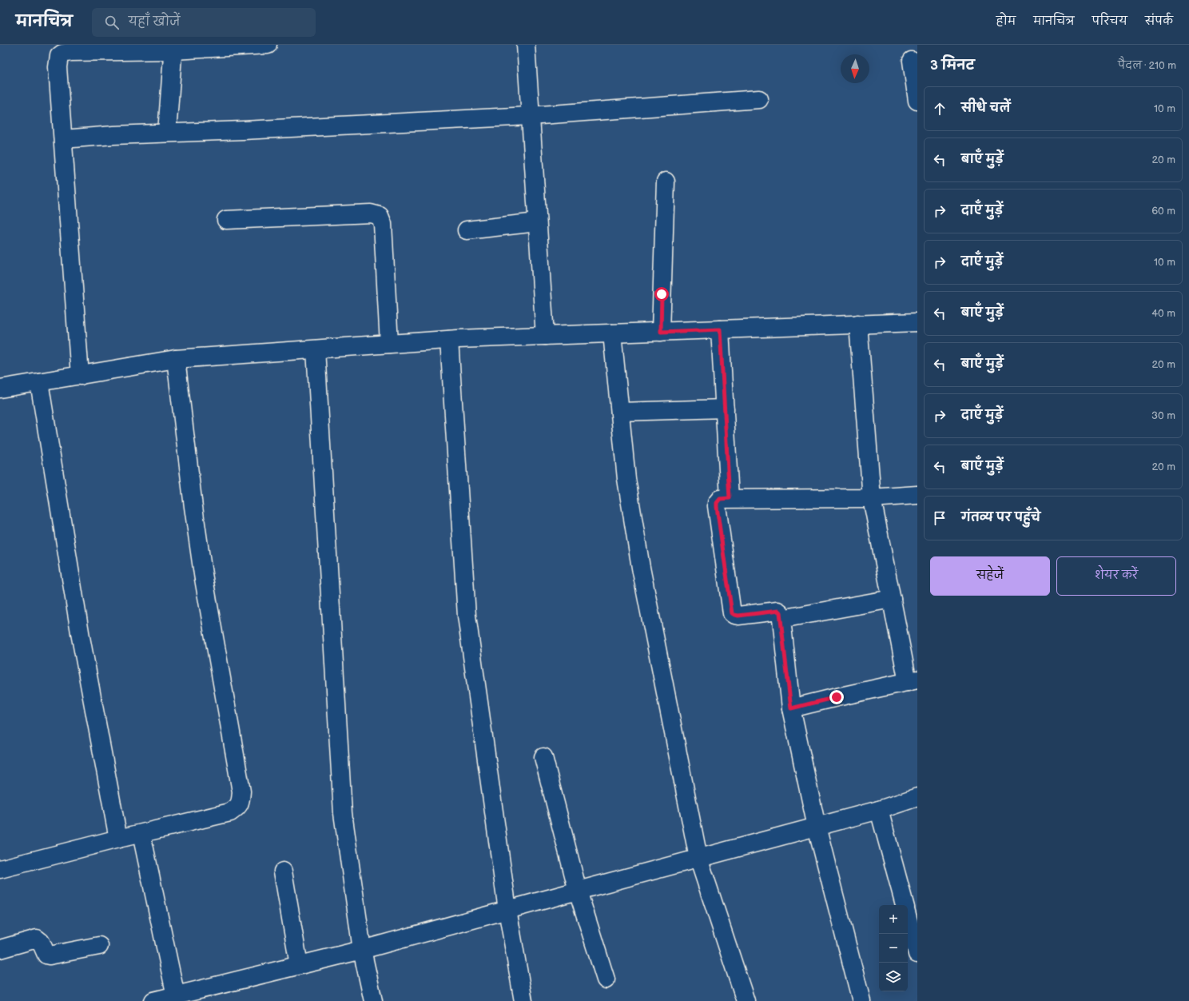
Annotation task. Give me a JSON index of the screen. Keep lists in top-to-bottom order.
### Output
{
  "north": "bottom",
  "page": {
    "header": "मानचित्र",
    "search": "यहाँ खोजें",
    "nav": [
      "होम",
      "मानचित्र",
      "परिचय",
      "संपर्क"
    ],
    "heading": ["3 मिनट", "पैदल · 210 m"],
    "list": [
      ["सीधे चलें", "10 m"],
      ["बाएँ मुड़ें", "20 m"],
      ["दाएँ मुड़ें", "60 m"],
      ["दाएँ मुड़ें", "10 m"],
      ["बाएँ मुड़ें", "40 m"],
      ["बाएँ मुड़ें", "20 m"],
      ["दाएँ मुड़ें", "30 m"],
      ["बाएँ मुड़ें", "20 m"],
      "गंतव्य पर पहुँचे"
    ],
    "buttons": ["सहेजें", "शेयर करें"],
    "map_buttons": ["+", "−"]
  }
}
